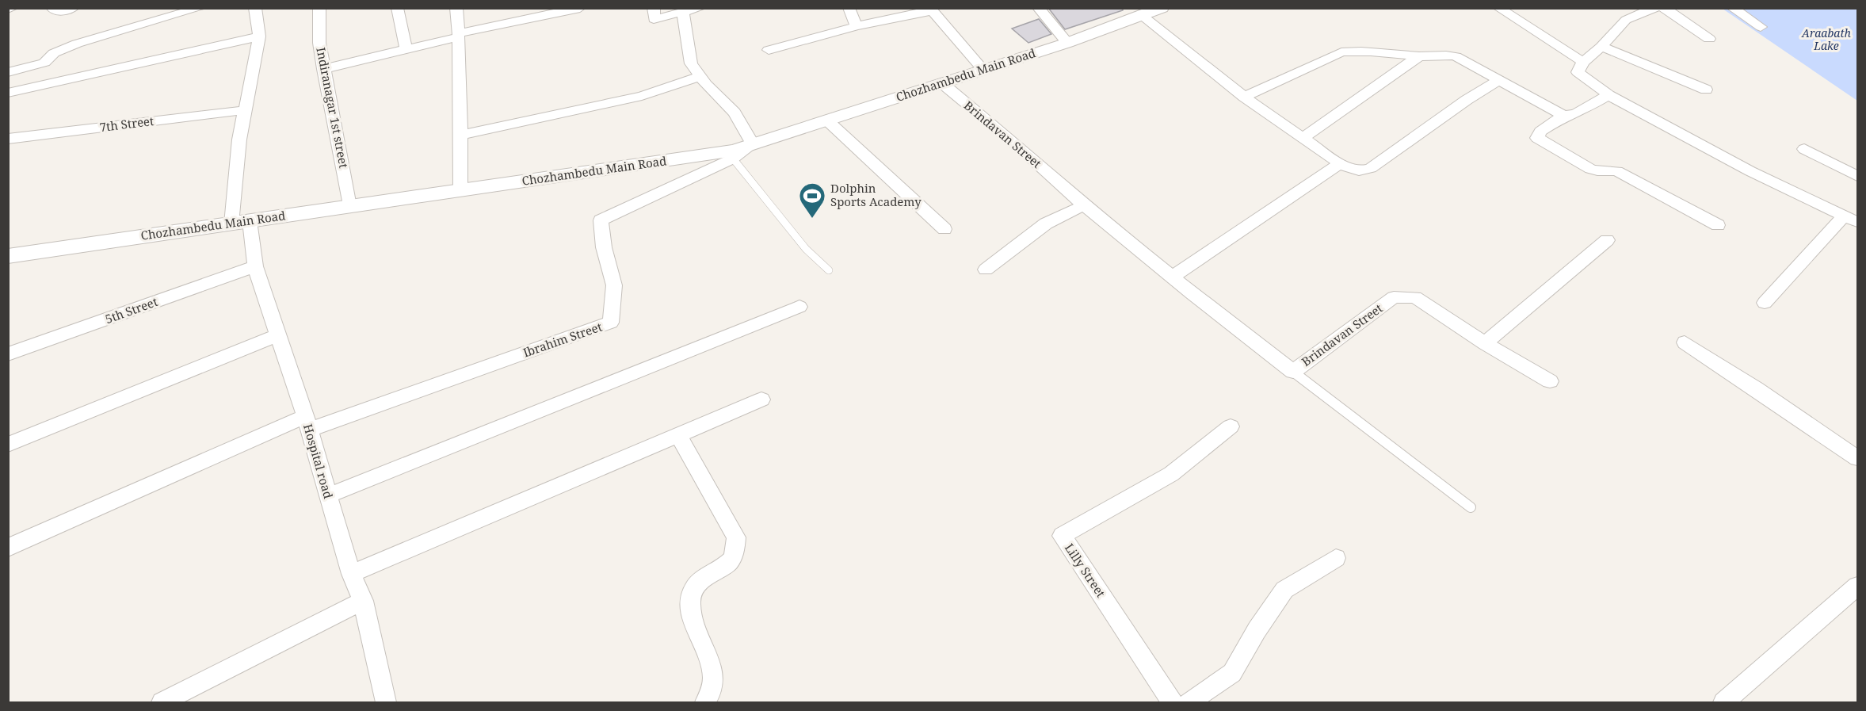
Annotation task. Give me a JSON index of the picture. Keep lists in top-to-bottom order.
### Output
{
  "streets": {
    "street": [
      "Chozhambedu Main Road",
      "Indiranagar 1st street",
      "7th Street",
      "Brindavan Street",
      "5th Street",
      "Ibrahim Street",
      "Hospital road",
      "Lilly Street"
    ]
  },
  "crossings": [
    ["Chozhambedu Main Road", "Indiranagar 1st street"],
    ["Chozhambedu Main Road", "Brindavan Street"],
    ["Chozhambedu Main Road", "Ibrahim Street"],
    ["Chozhambedu Main Road", "Hospital road"],
    ["5th Street", "Hospital road"],
    ["Ibrahim Street", "Hospital road"]
  ],
  "water": ["Araabath Lake"],
  "places": {
    "sports": ["Dolphin Sports Academy"]
  }
}
